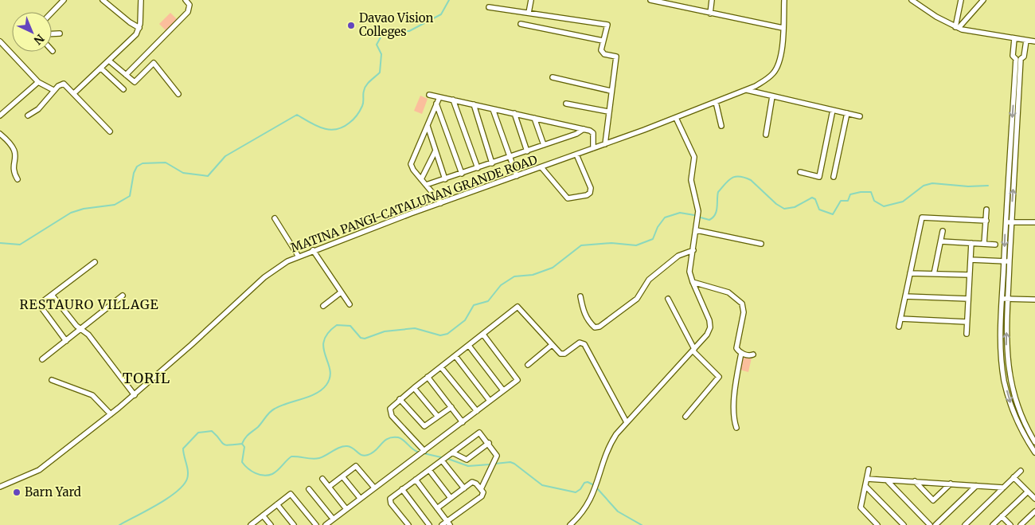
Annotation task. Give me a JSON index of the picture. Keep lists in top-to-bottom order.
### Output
{
  "streets": {
    "street": ["MATINA PANGI-CATALUNAN GRANDE ROAD"]
  },
  "districts": ["RESTAURO VILLAGE", "TORIL"],
  "places": ["Davao Vision Colleges", "Barn Yard"],
  "north": "bottom right"
}
